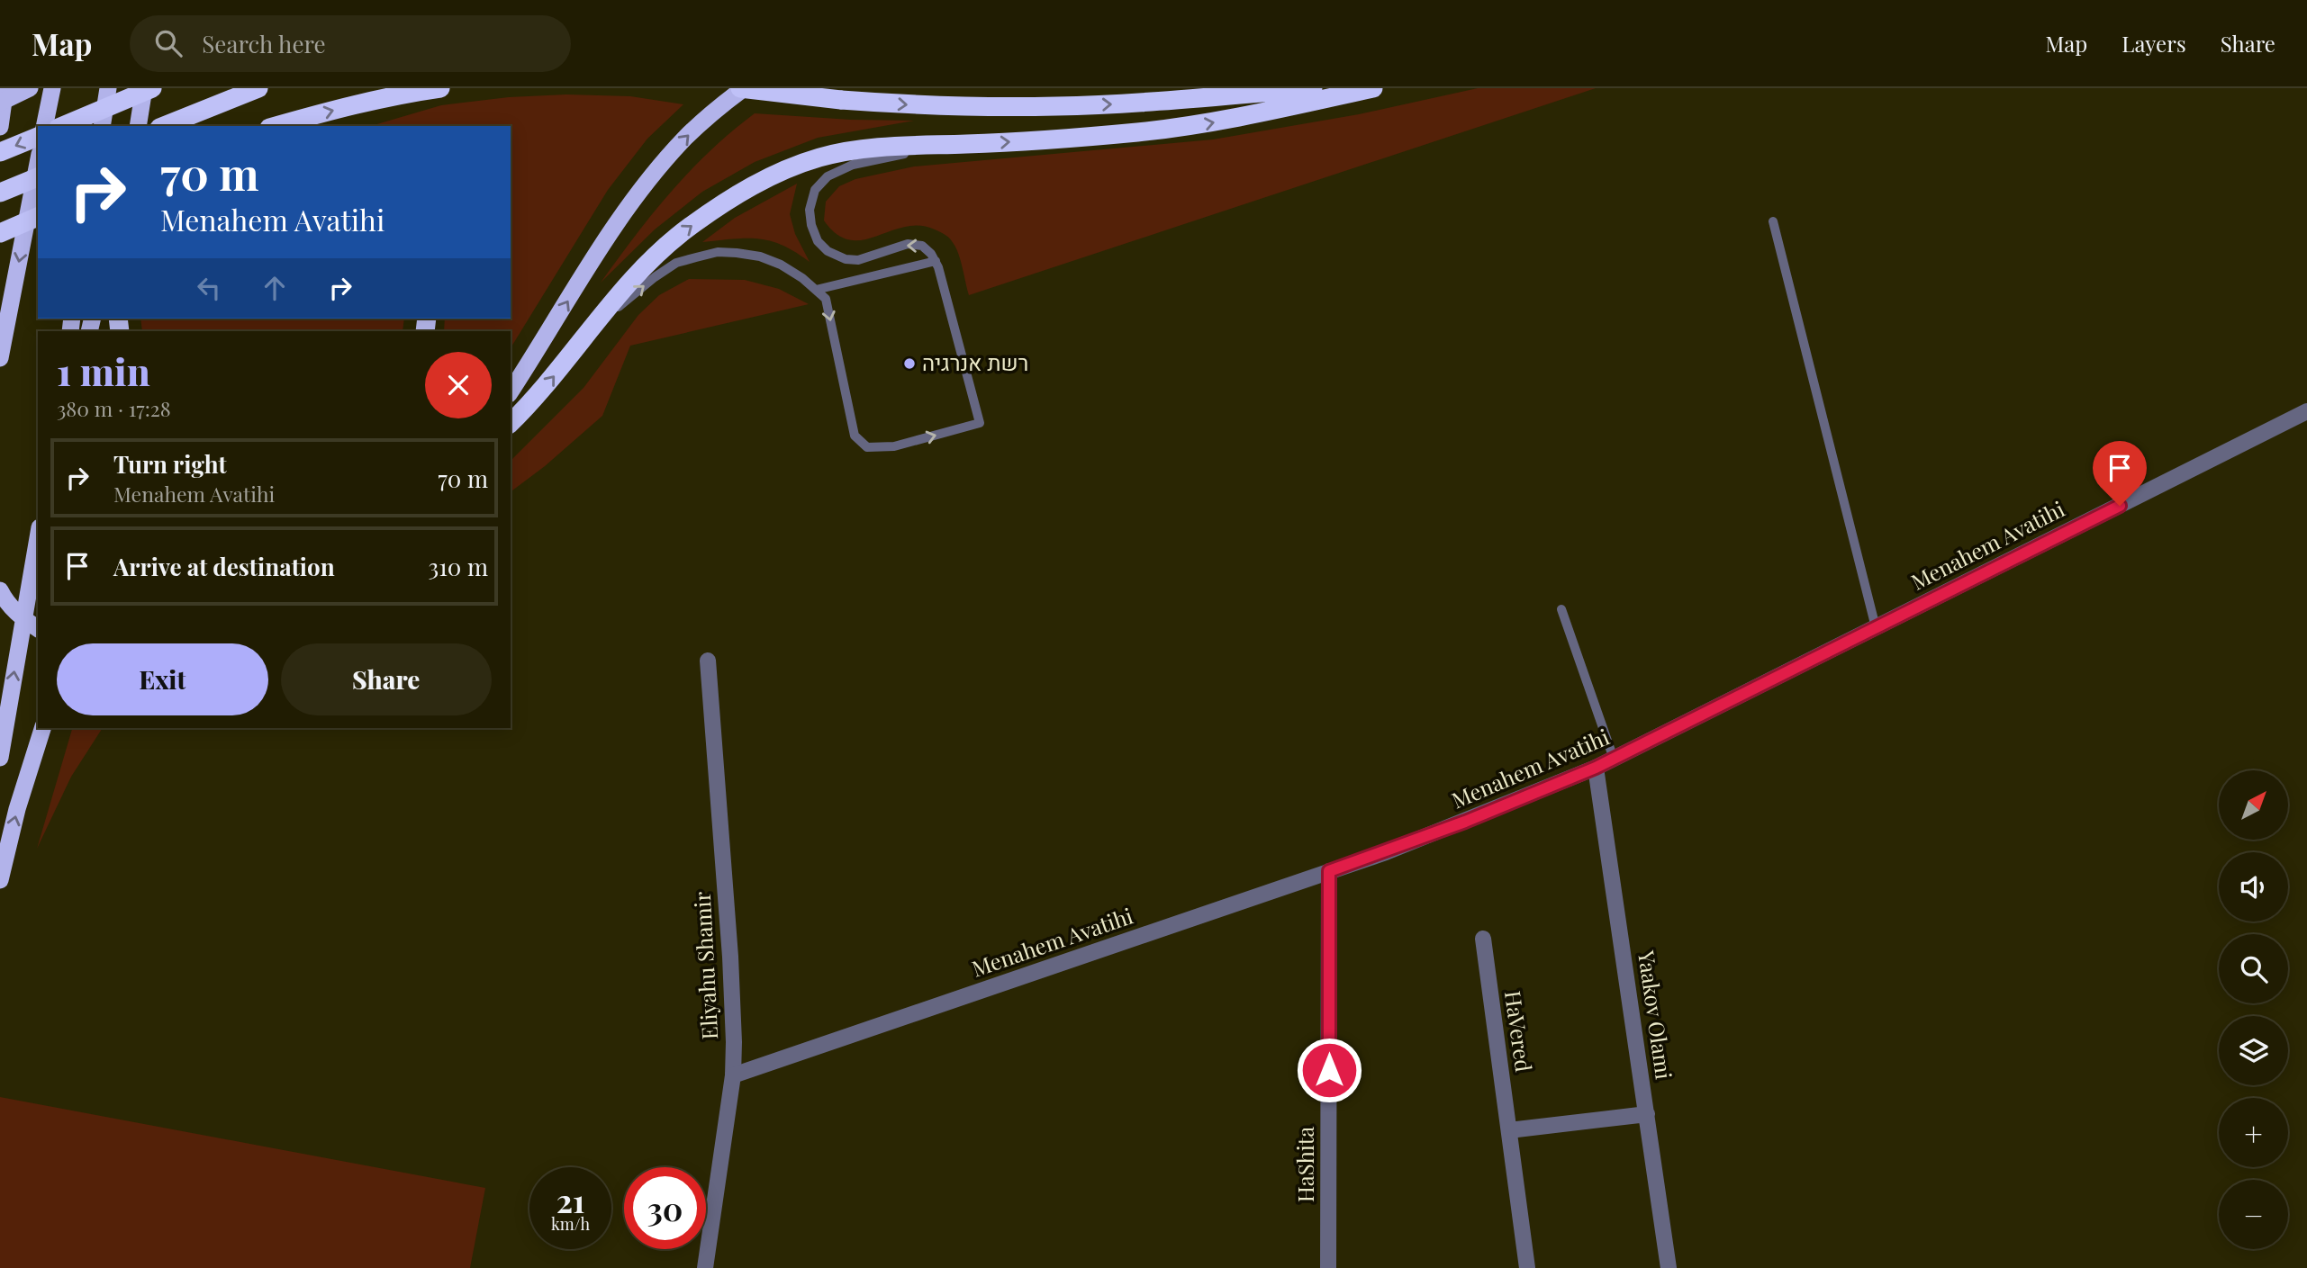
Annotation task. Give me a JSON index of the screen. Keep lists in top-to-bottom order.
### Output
{
  "streets": {
    "street": [
      "Menahem Avatihi",
      "Eliyahu Shamir",
      "Yaakov Olami",
      "HaVered",
      "HaShita"
    ]
  },
  "crossings": [
    ["Menahem Avatihi", "Eliyahu Shamir"],
    ["Menahem Avatihi", "Yaakov Olami"],
    ["Menahem Avatihi", "HaShita"]
  ],
  "places": ["רשת אנרגיה"],
  "north": "top right",
  "page": {
    "header": "Map",
    "search": "Search here",
    "nav": ["Map", "Layers", "Share"],
    "turn": ["70 m", "Menahem Avatihi"],
    "heading": ["1 min", "380 m · 17:28"],
    "list": [
      {
        "name": "Turn right",
        "note": "Menahem Avatihi",
        "value": "70 m"
      },
      {
        "name": "Arrive at destination",
        "value": "310 m"
      }
    ],
    "buttons": ["Exit", "Share"],
    "map_buttons": ["+", "−"],
    "speed": "21 km/h",
    "limit": "30"
  }
}
